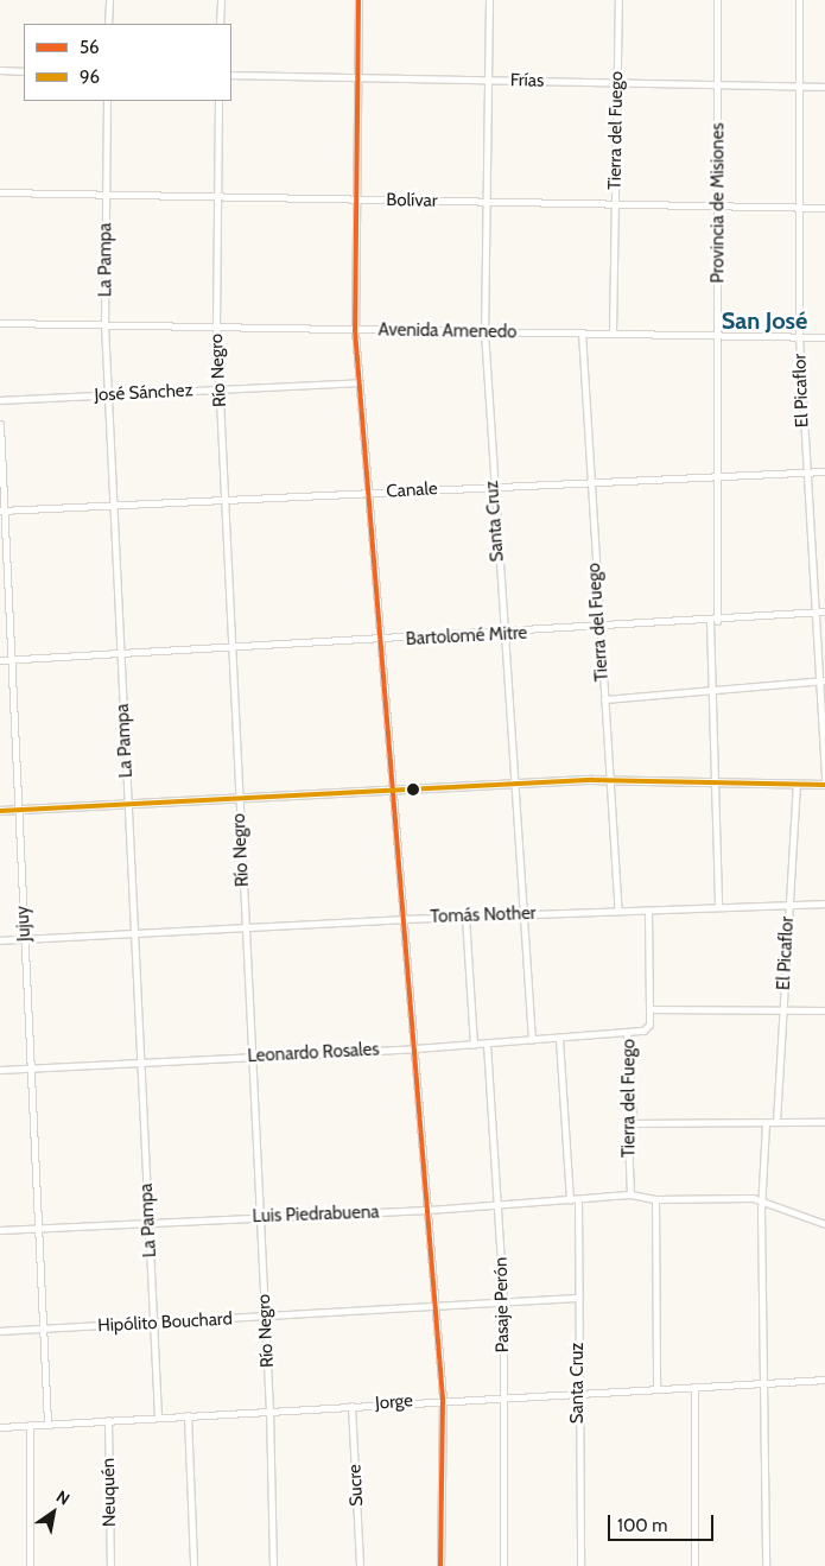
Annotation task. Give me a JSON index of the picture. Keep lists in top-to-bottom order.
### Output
{
  "streets": {
    "street": [
      "Frías",
      "Tierra del Fuego",
      "Bolívar",
      "Provincia de Misiones",
      "La Pampa",
      "Avenida Amenedo",
      "Río Negro",
      "El Picaflor",
      "José Sánchez",
      "Canale",
      "Santa Cruz",
      "Bartolomé Mitre",
      "Tomás Nother",
      "Jujuy",
      "Leonardo Rosales",
      "Luis Piedrabuena",
      "Pasaje Perón",
      "Hipólito Bouchard",
      "Jorge",
      "Sucre",
      "Neuquén"
    ]
  },
  "crossings": [
    ["Frías", "Tierra del Fuego"],
    ["Frías", "Provincia de Misiones"],
    ["Frías", "El Picaflor"],
    ["Frías", "Santa Cruz"],
    ["Tierra del Fuego", "Bolívar"],
    ["Tierra del Fuego", "Avenida Amenedo"],
    ["Tierra del Fuego", "Canale"],
    ["Tierra del Fuego", "Bartolomé Mitre"],
    ["Tierra del Fuego", "Tomás Nother"],
    ["Tierra del Fuego", "Leonardo Rosales"],
    ["Tierra del Fuego", "Luis Piedrabuena"],
    ["Bolívar", "Provincia de Misiones"],
    ["Bolívar", "La Pampa"],
    ["Bolívar", "Río Negro"],
    ["Bolívar", "El Picaflor"],
    ["Bolívar", "Santa Cruz"],
    ["Provincia de Misiones", "Avenida Amenedo"],
    ["Provincia de Misiones", "Canale"],
    ["Provincia de Misiones", "Bartolomé Mitre"],
    ["Provincia de Misiones", "Tomás Nother"],
    ["La Pampa", "Avenida Amenedo"],
    ["La Pampa", "José Sánchez"],
    ["La Pampa", "Canale"],
    ["La Pampa", "Bartolomé Mitre"],
    ["La Pampa", "Tomás Nother"],
    ["La Pampa", "Leonardo Rosales"],
    ["La Pampa", "Luis Piedrabuena"],
    ["La Pampa", "Hipólito Bouchard"],
    ["La Pampa", "Jorge"],
    ["Avenida Amenedo", "Río Negro"],
    ["Avenida Amenedo", "El Picaflor"],
    ["Avenida Amenedo", "Santa Cruz"],
    ["Río Negro", "José Sánchez"],
    ["Río Negro", "Canale"],
    ["Río Negro", "Bartolomé Mitre"],
    ["Río Negro", "Tomás Nother"],
    ["Río Negro", "Leonardo Rosales"],
    ["Río Negro", "Luis Piedrabuena"],
    ["Río Negro", "Hipólito Bouchard"],
    ["Río Negro", "Jorge"],
    ["El Picaflor", "Canale"],
    ["El Picaflor", "Bartolomé Mitre"],
    ["El Picaflor", "Tomás Nother"],
    ["Canale", "Santa Cruz"],
    ["Canale", "Jujuy"],
    ["Santa Cruz", "Bartolomé Mitre"],
    ["Santa Cruz", "Tomás Nother"],
    ["Santa Cruz", "Leonardo Rosales"],
    ["Santa Cruz", "Luis Piedrabuena"],
    ["Santa Cruz", "Hipólito Bouchard"],
    ["Santa Cruz", "Jorge"],
    ["Bartolomé Mitre", "Jujuy"],
    ["Tomás Nother", "Jujuy"],
    ["Jujuy", "Leonardo Rosales"],
    ["Jujuy", "Luis Piedrabuena"],
    ["Jujuy", "Hipólito Bouchard"],
    ["Jujuy", "Jorge"],
    ["Leonardo Rosales", "Pasaje Perón"],
    ["Luis Piedrabuena", "Pasaje Perón"],
    ["Pasaje Perón", "Hipólito Bouchard"],
    ["Pasaje Perón", "Jorge"],
    ["Jorge", "Sucre"],
    ["Jorge", "Neuquén"]
  ],
  "districts": ["San José"],
  "lines": ["transit line 56", "transit line 96"],
  "legend": ["56", "96"],
  "scale_bar": "100 m",
  "north": "top right"
}
